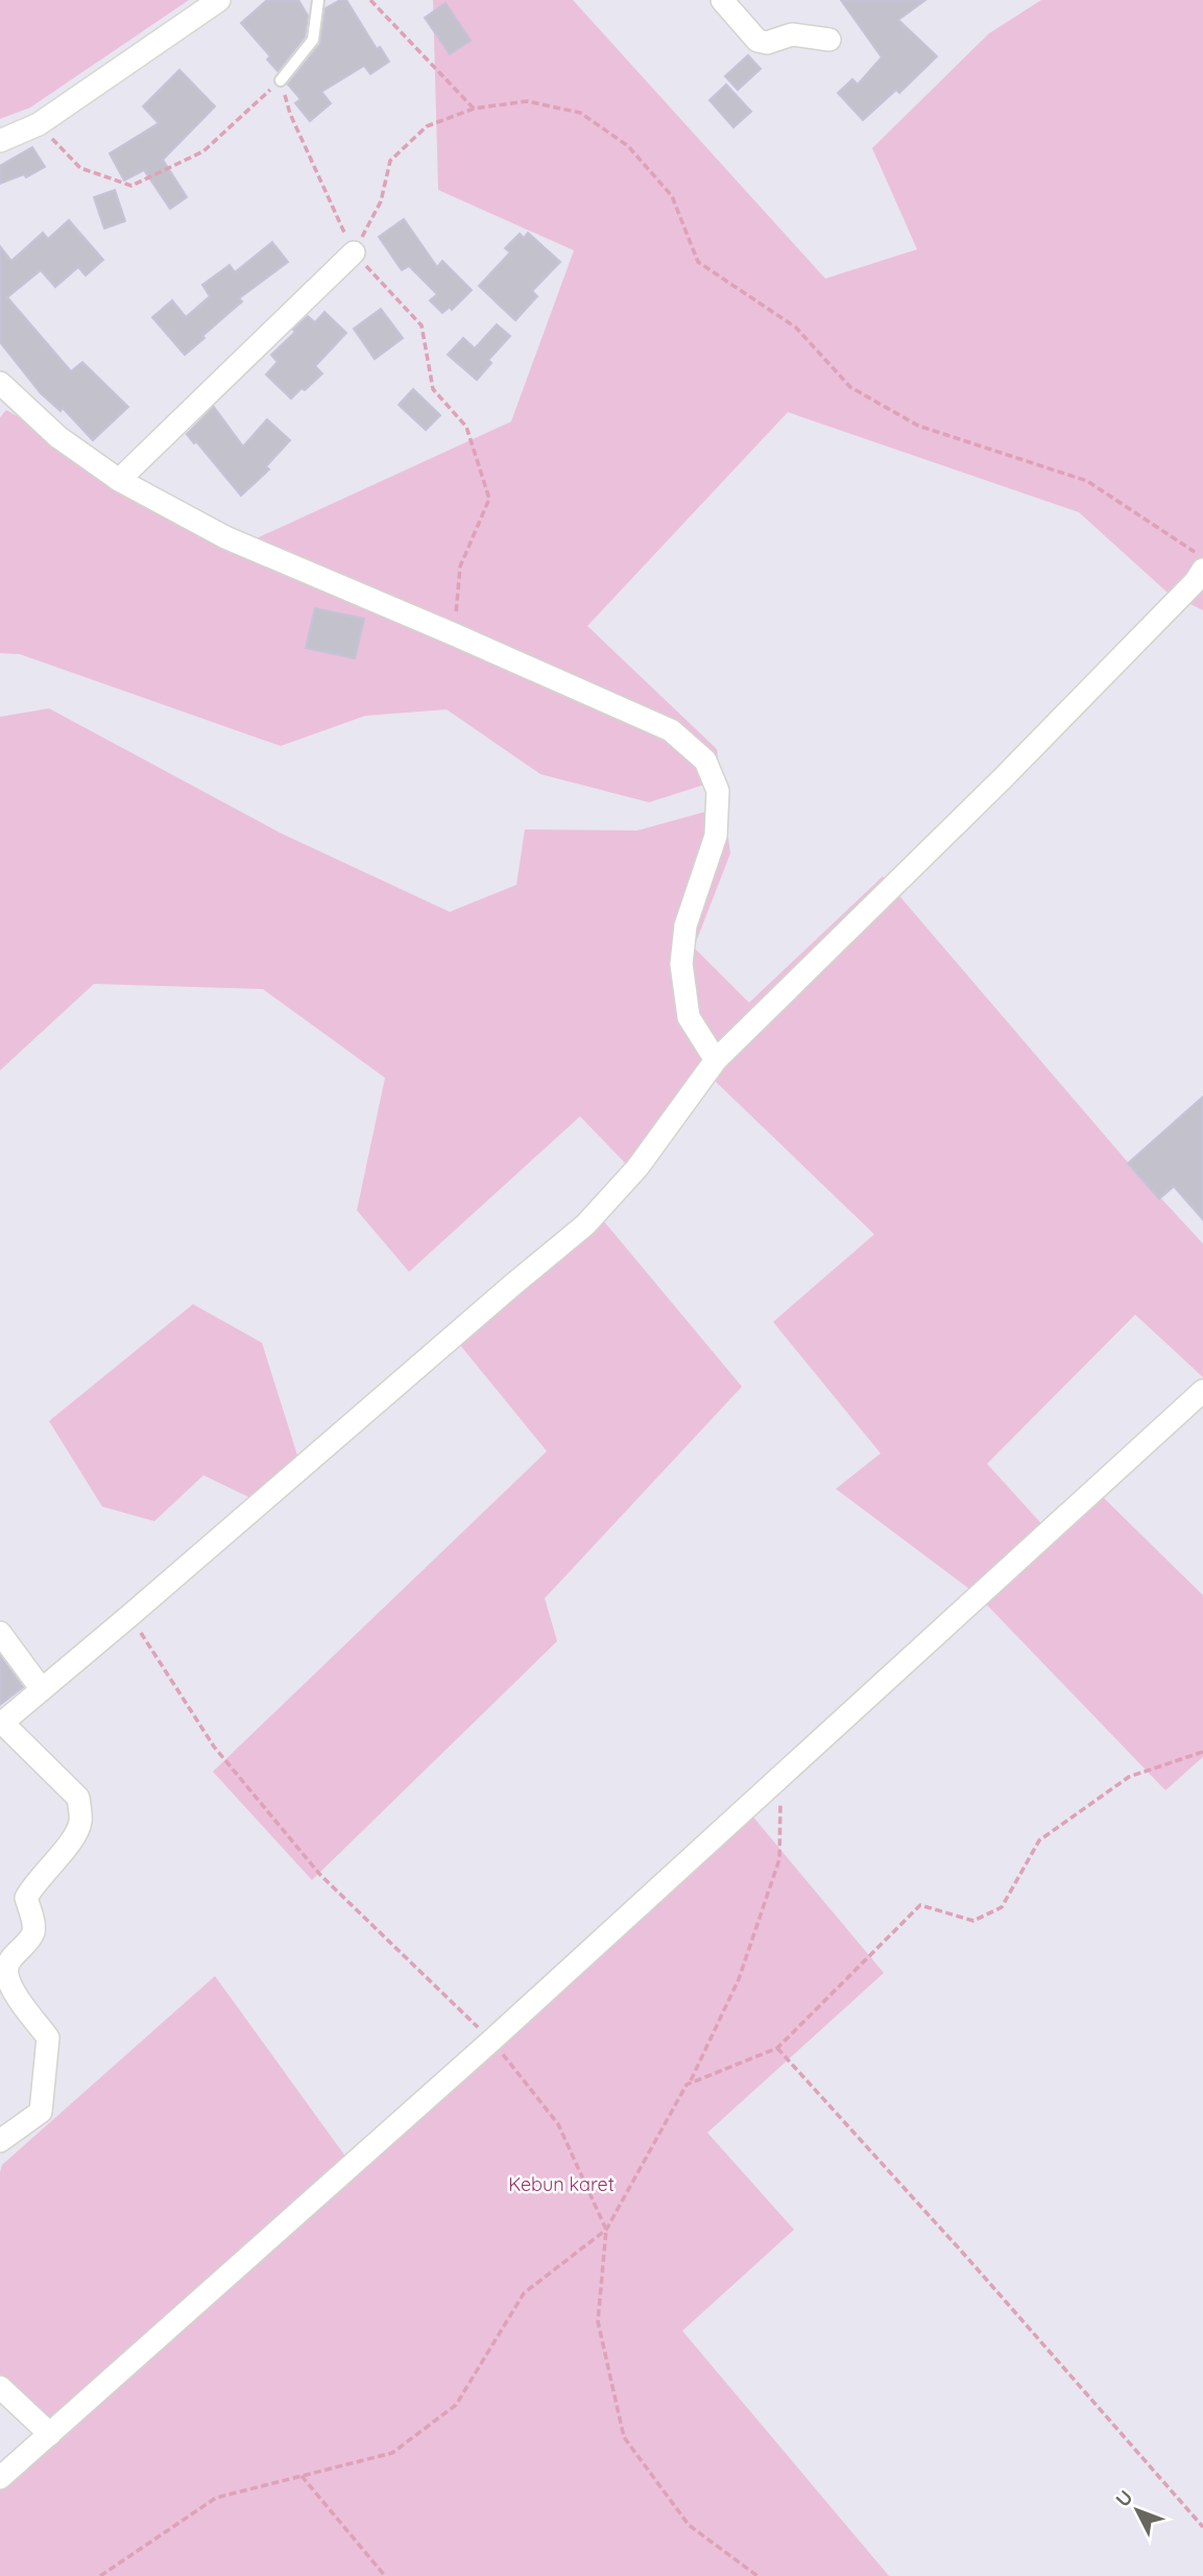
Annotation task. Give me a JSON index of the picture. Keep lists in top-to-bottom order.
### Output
{
  "parks": ["Kebun karet"],
  "north": "top left"
}
